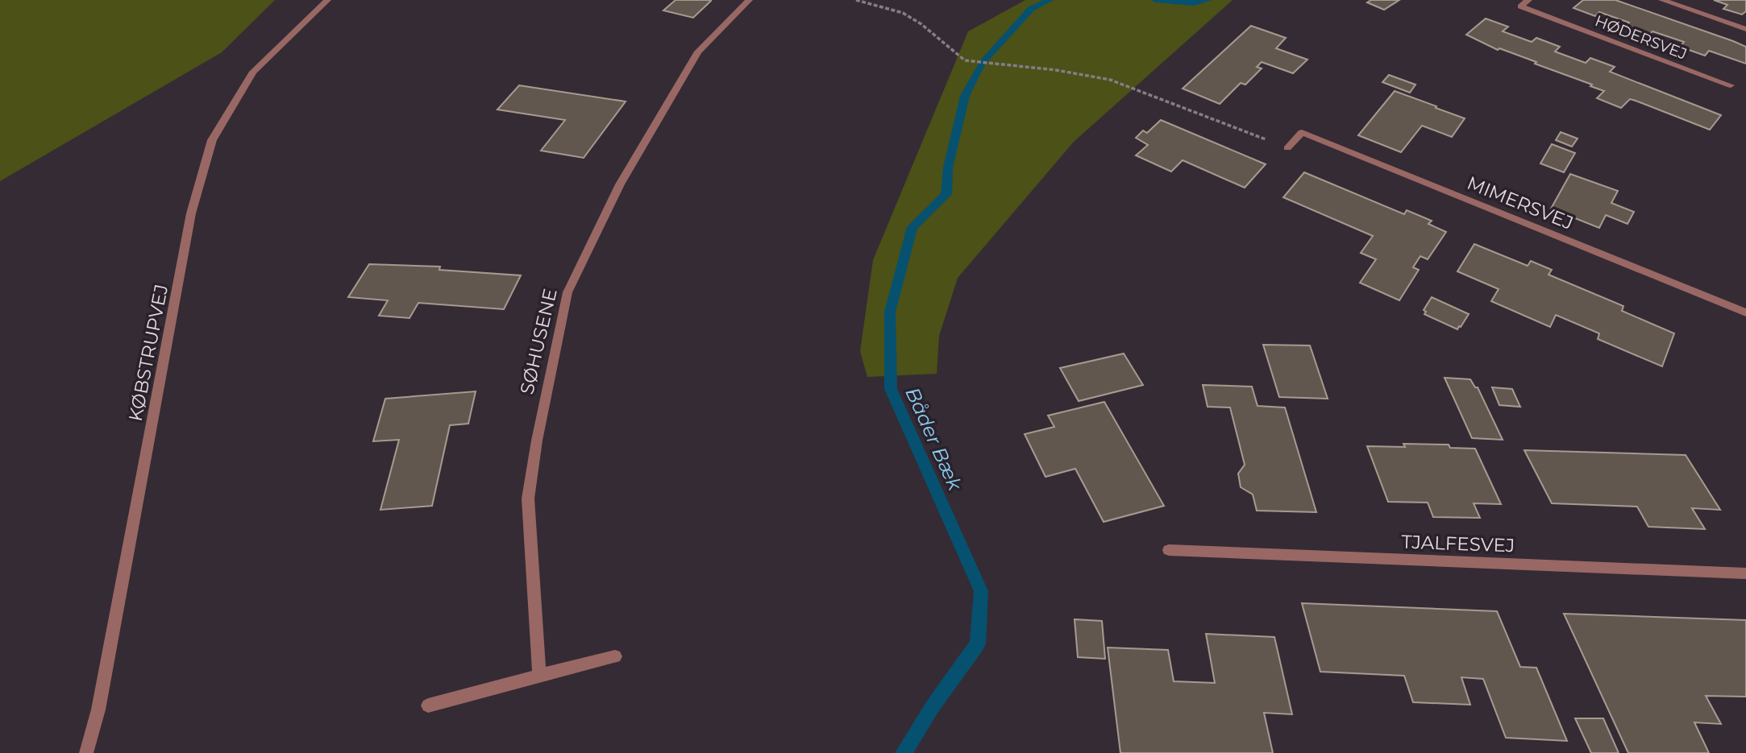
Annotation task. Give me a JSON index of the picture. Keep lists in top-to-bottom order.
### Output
{
  "streets": {
    "street": [
      "HØDERSVEJ",
      "MIMERSVEJ",
      "SØHUSENE",
      "KØBSTRUPVEJ",
      "TJALFESVEJ"
    ]
  },
  "water": ["Båder Bæk"]
}
